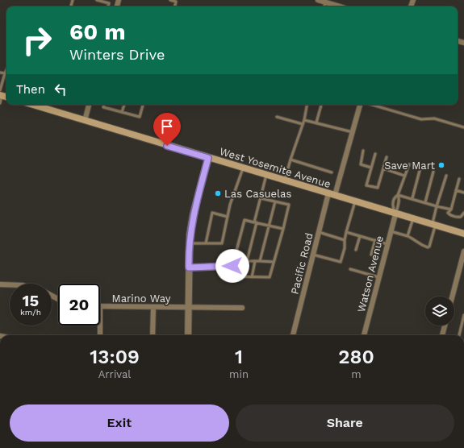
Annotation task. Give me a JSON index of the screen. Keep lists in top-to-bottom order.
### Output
{
  "streets": {
    "main road": ["West Yosemite Avenue"],
    "street": ["Pacific Road", "Watson Avenue", "Marino Way"]
  },
  "crossings": [
    ["West Yosemite Avenue", "Pacific Road"],
    ["West Yosemite Avenue", "Watson Avenue"]
  ],
  "places": ["Save Mart", "Las Casuelas"],
  "page": {
    "turn": ["60 m", "Winters Drive"],
    "then": "Then",
    "speed": "15 km/h",
    "limit": "20",
    "eta": [
      "13:09",
      "Arrival",
      "1",
      "min",
      "280",
      "m"
    ],
    "buttons": ["Exit", "Share"]
  }
}
